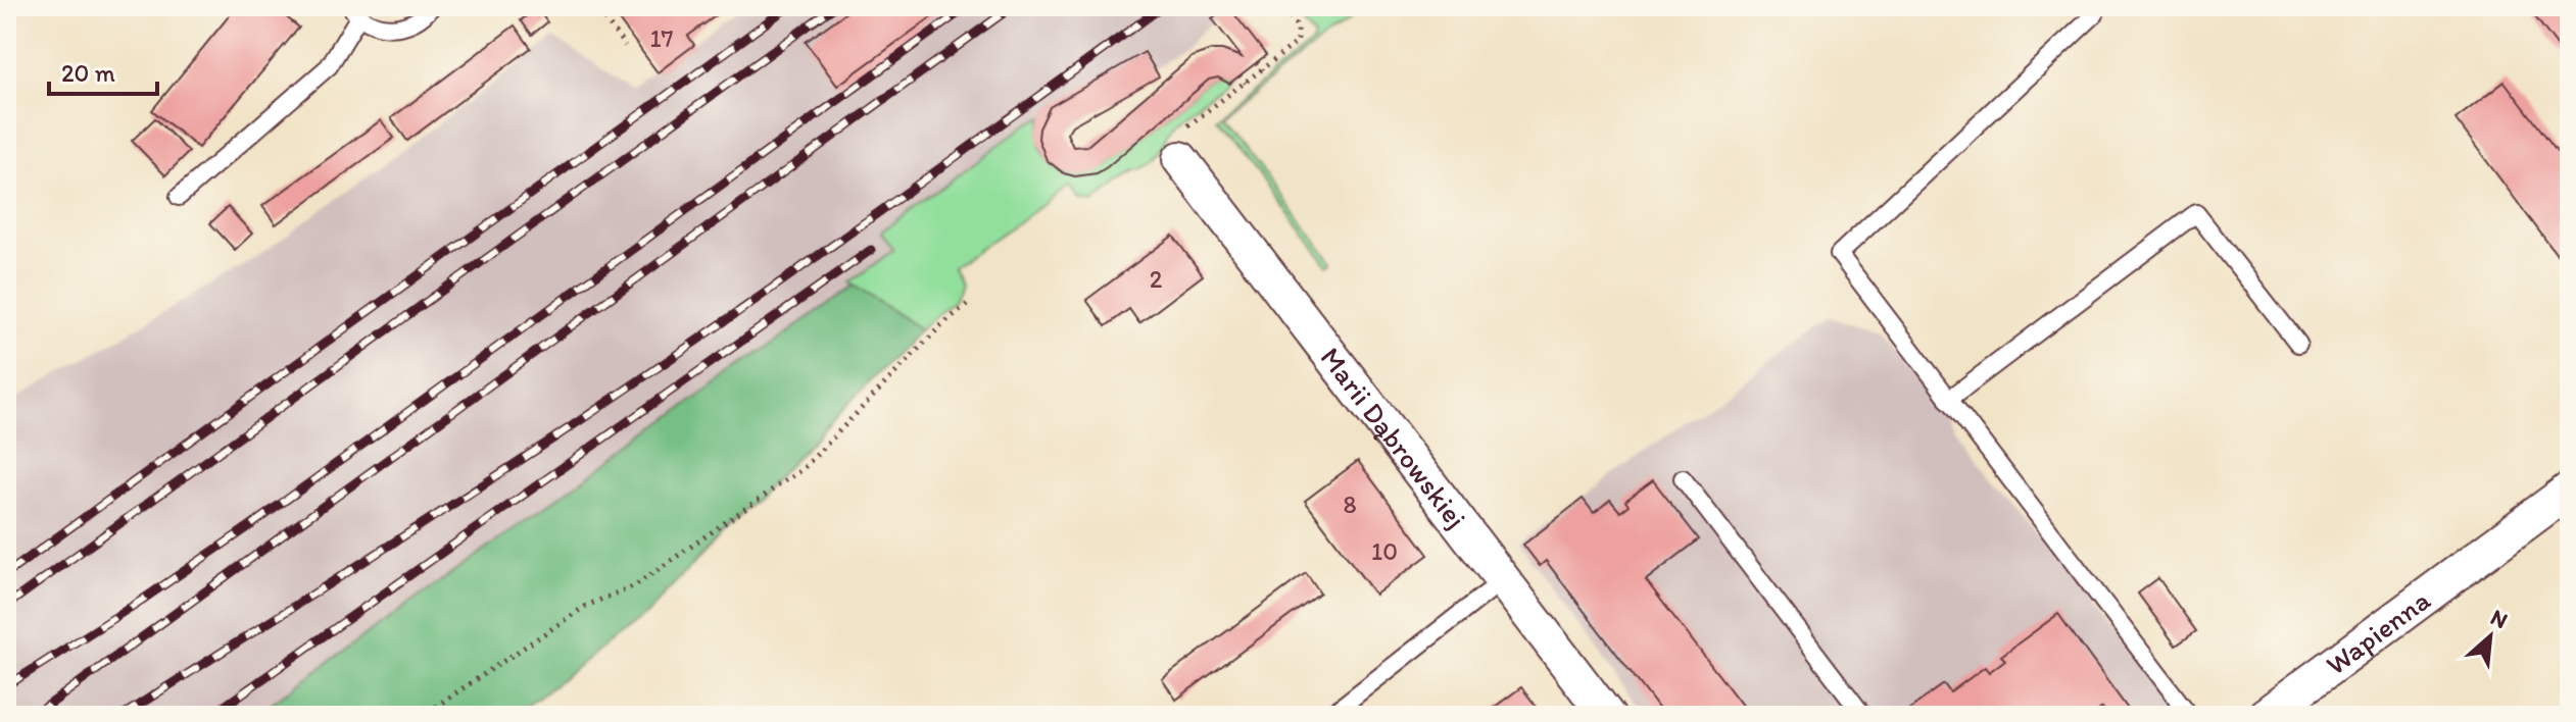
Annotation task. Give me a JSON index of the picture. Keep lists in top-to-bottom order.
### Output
{
  "streets": {
    "street": ["Marii Dąbrowskiej", "Wapienna"]
  },
  "house_numbers": [
    "17",
    "2",
    "8",
    "10"
  ],
  "scale_bar": "20 m",
  "north": "top right"
}
